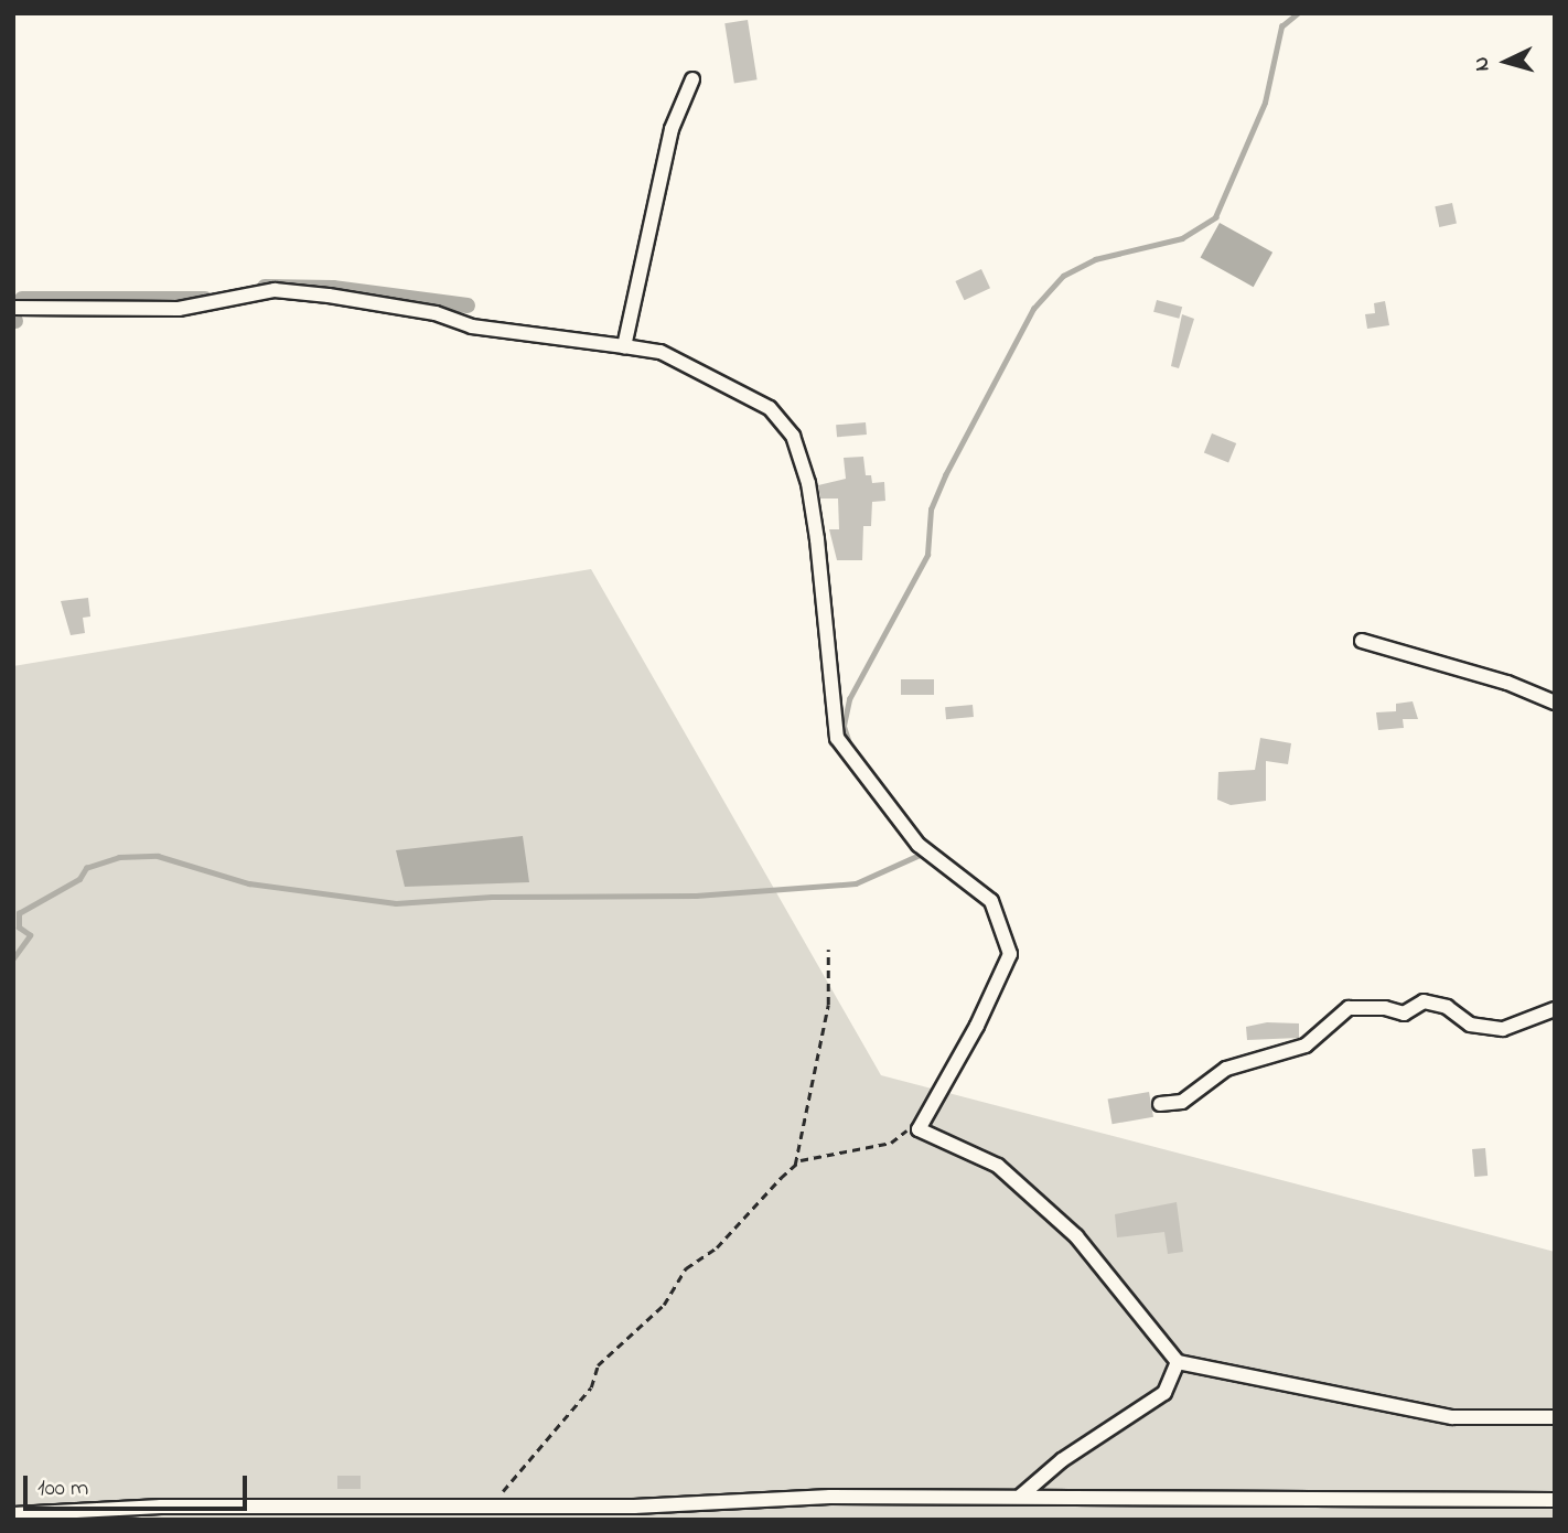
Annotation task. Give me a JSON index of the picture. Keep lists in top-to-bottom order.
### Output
{
  "scale_bar": "100 m",
  "north": "left"
}
